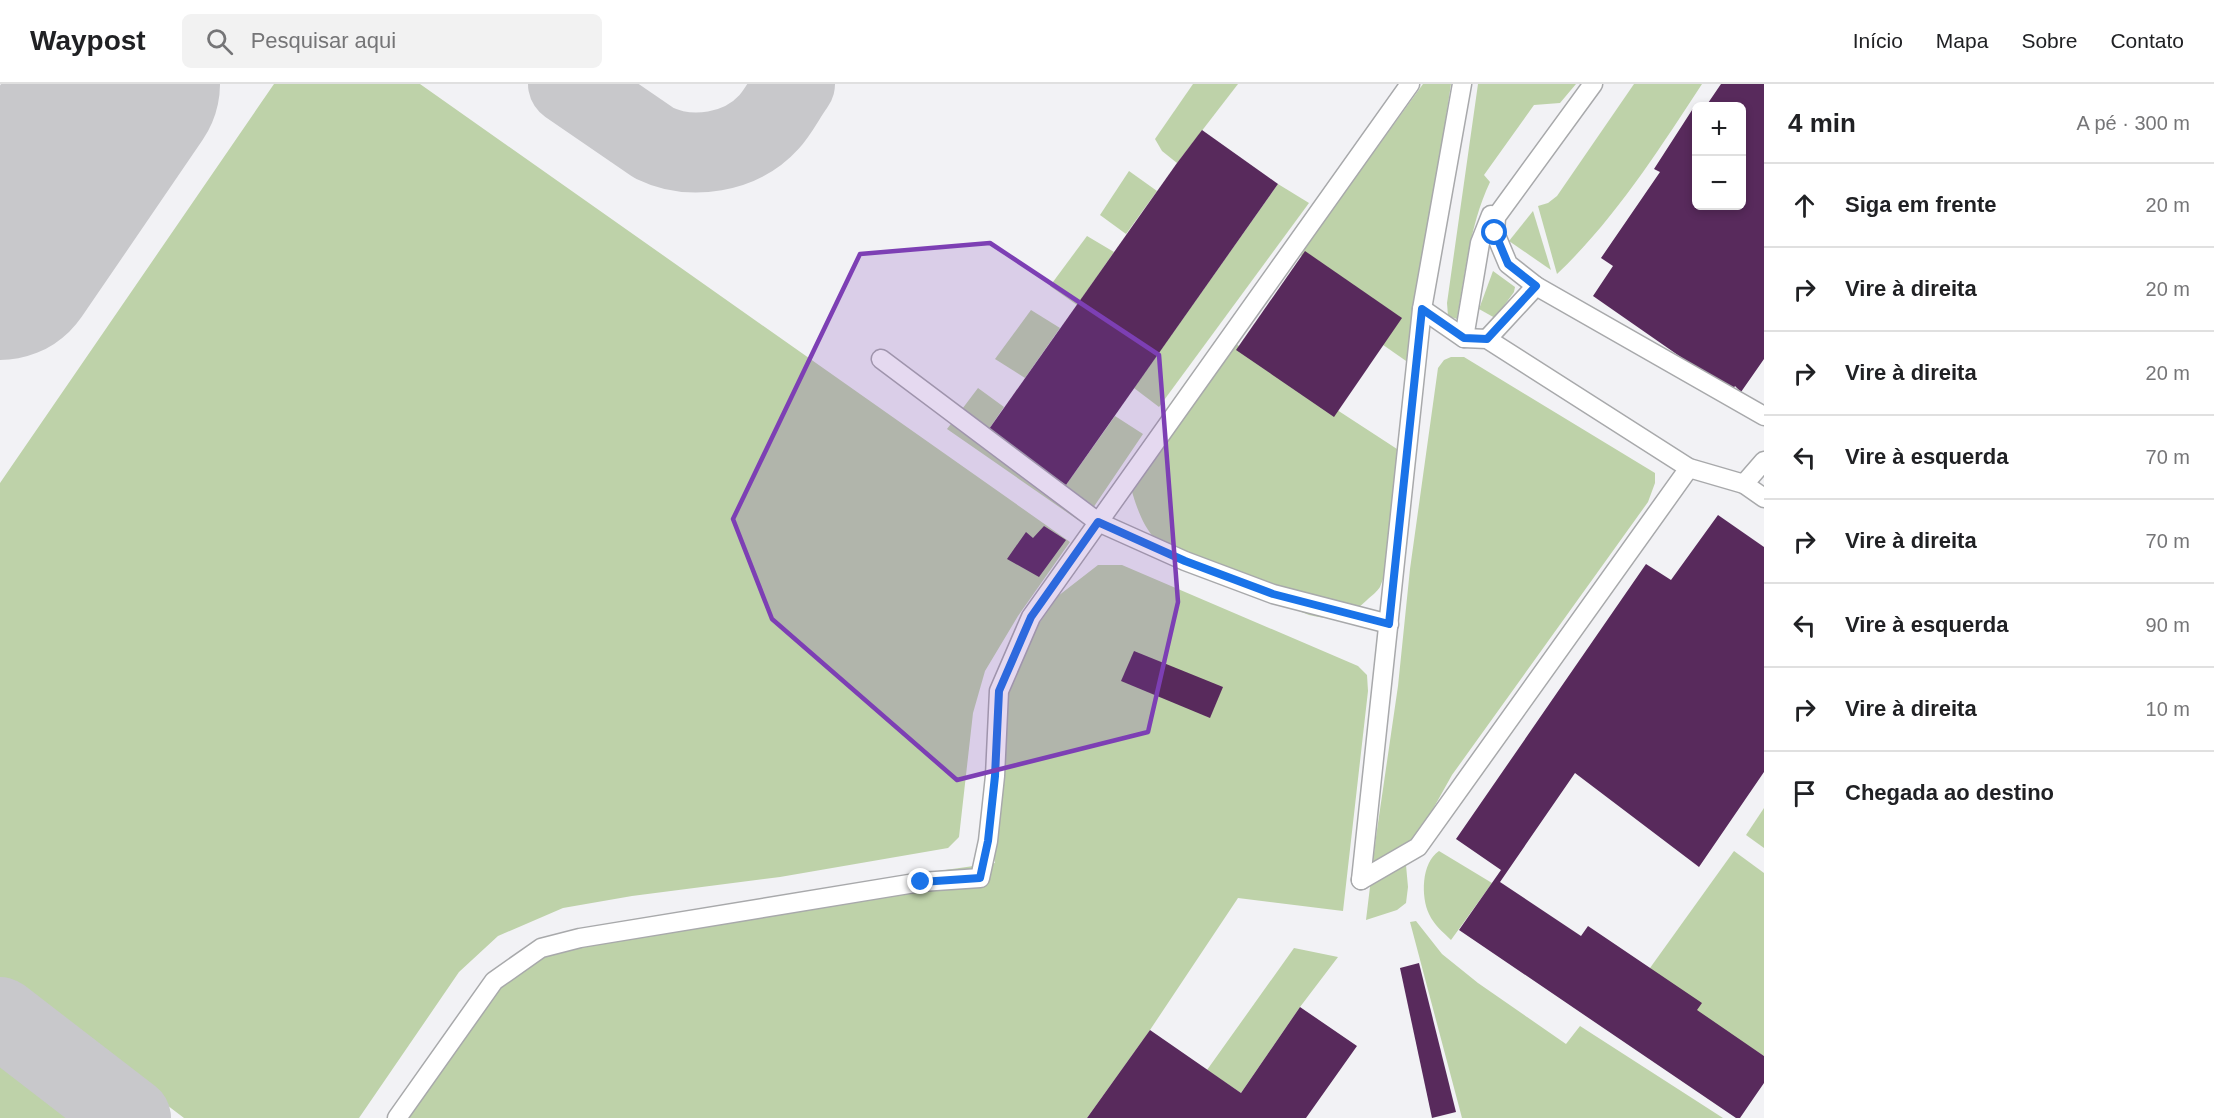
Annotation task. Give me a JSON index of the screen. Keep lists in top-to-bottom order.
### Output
{
  "page": {
    "header": "Waypost",
    "search": "Pesquisar aqui",
    "nav": [
      "Início",
      "Mapa",
      "Sobre",
      "Contato"
    ],
    "heading": ["4 min", "A pé · 300 m"],
    "map_buttons": ["+", "−"],
    "list": [
      ["Siga em frente", "20 m"],
      ["Vire à direita", "20 m"],
      ["Vire à direita", "20 m"],
      ["Vire à esquerda", "70 m"],
      ["Vire à direita", "70 m"],
      ["Vire à esquerda", "90 m"],
      ["Vire à direita", "10 m"],
      "Chegada ao destino"
    ]
  }
}
